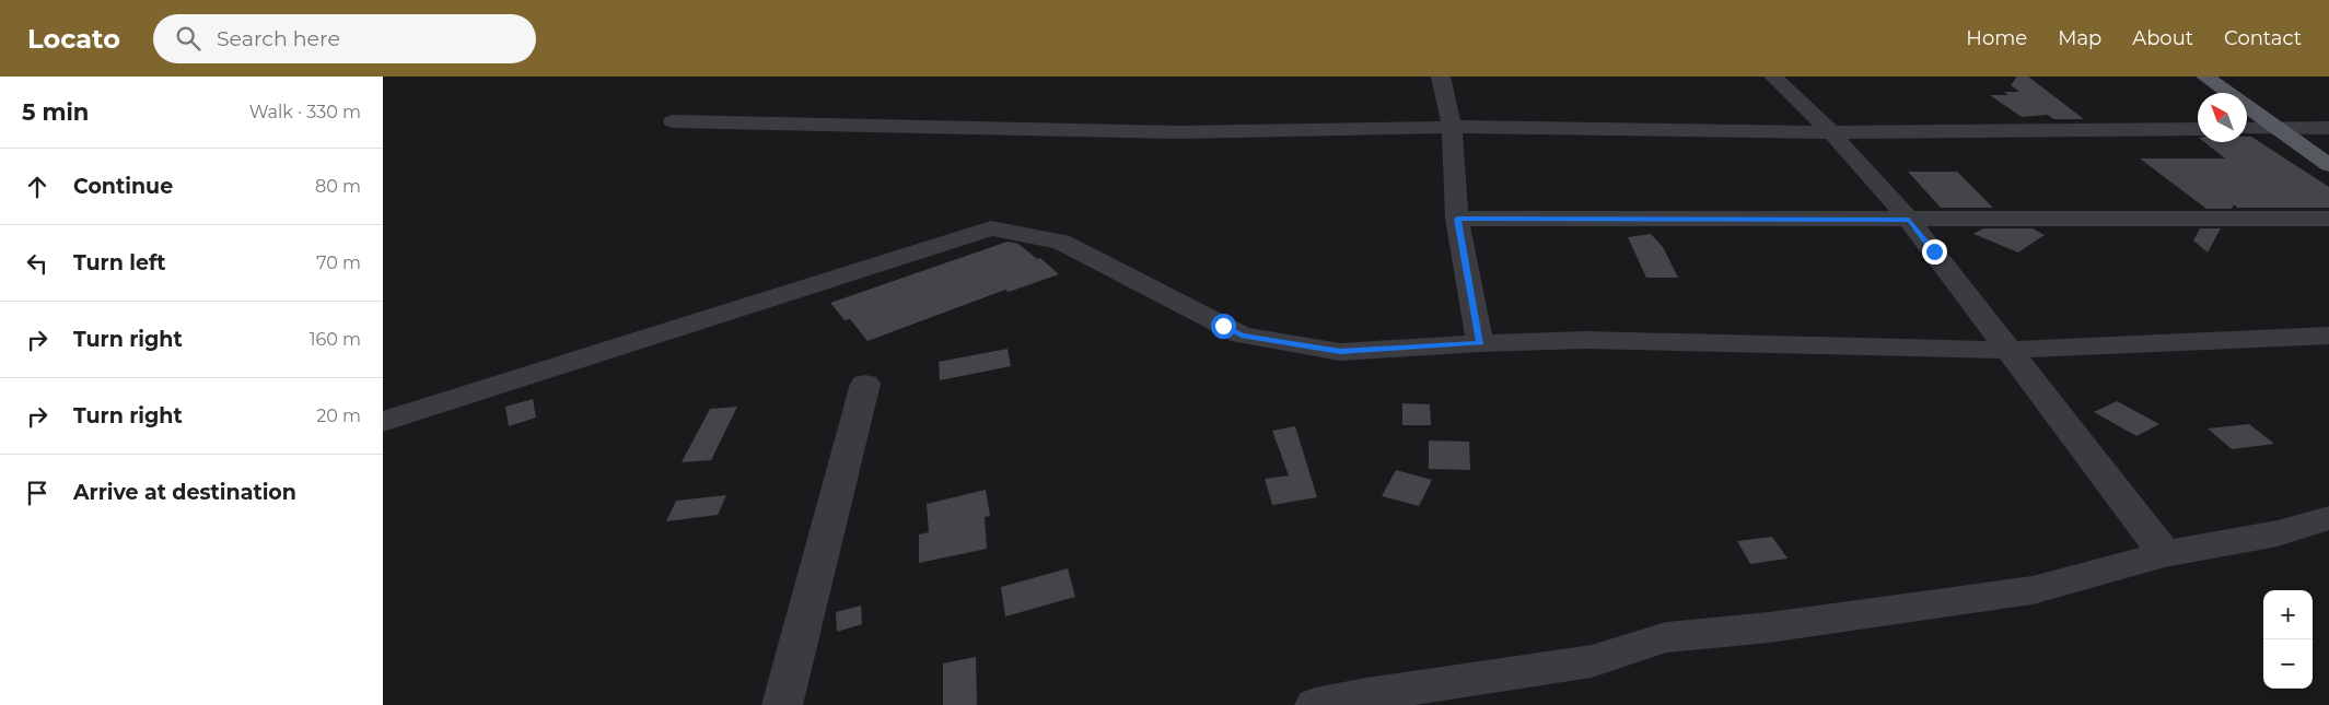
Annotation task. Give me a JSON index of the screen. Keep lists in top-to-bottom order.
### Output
{
  "north": "top left",
  "page": {
    "header": "Locato",
    "search": "Search here",
    "nav": [
      "Home",
      "Map",
      "About",
      "Contact"
    ],
    "heading": ["5 min", "Walk · 330 m"],
    "list": [
      ["Continue", "80 m"],
      ["Turn left", "70 m"],
      ["Turn right", "160 m"],
      ["Turn right", "20 m"],
      "Arrive at destination"
    ],
    "map_buttons": ["+", "−"]
  }
}
